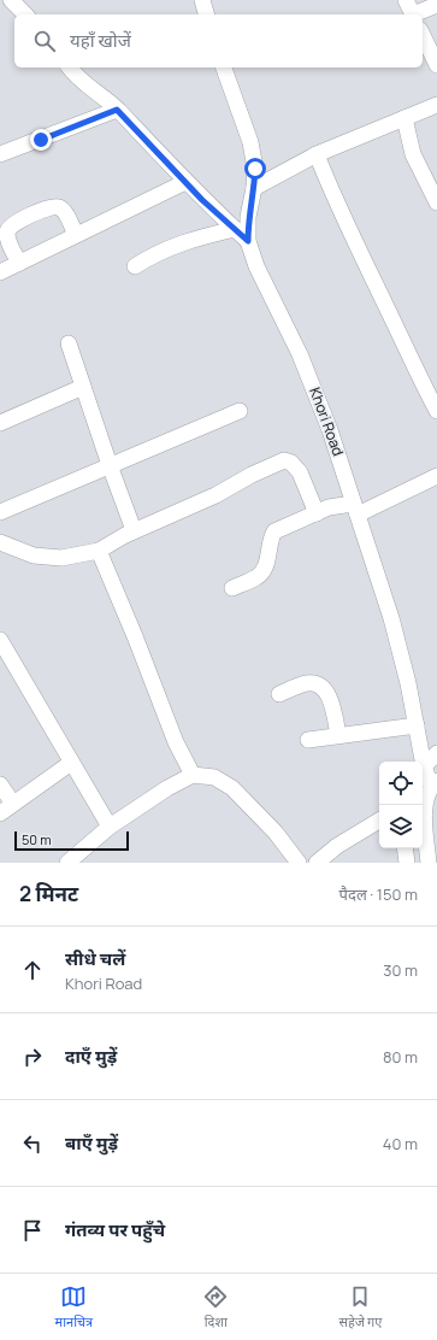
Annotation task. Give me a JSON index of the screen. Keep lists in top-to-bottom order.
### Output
{
  "streets": {
    "street": ["Khori Road"]
  },
  "scale_bar": "50 m",
  "page": {
    "search": "यहाँ खोजें",
    "scale": "50 m",
    "heading": ["2 मिनट", "पैदल · 150 m"],
    "list": [
      ["सीधे चलें", "Khori Road", "30 m"],
      ["दाएँ मुड़ें", "80 m"],
      ["बाएँ मुड़ें", "40 m"],
      "गंतव्य पर पहुँचे"
    ],
    "nav": ["मानचित्र", "दिशा", "सहेजे गए"]
  }
}
